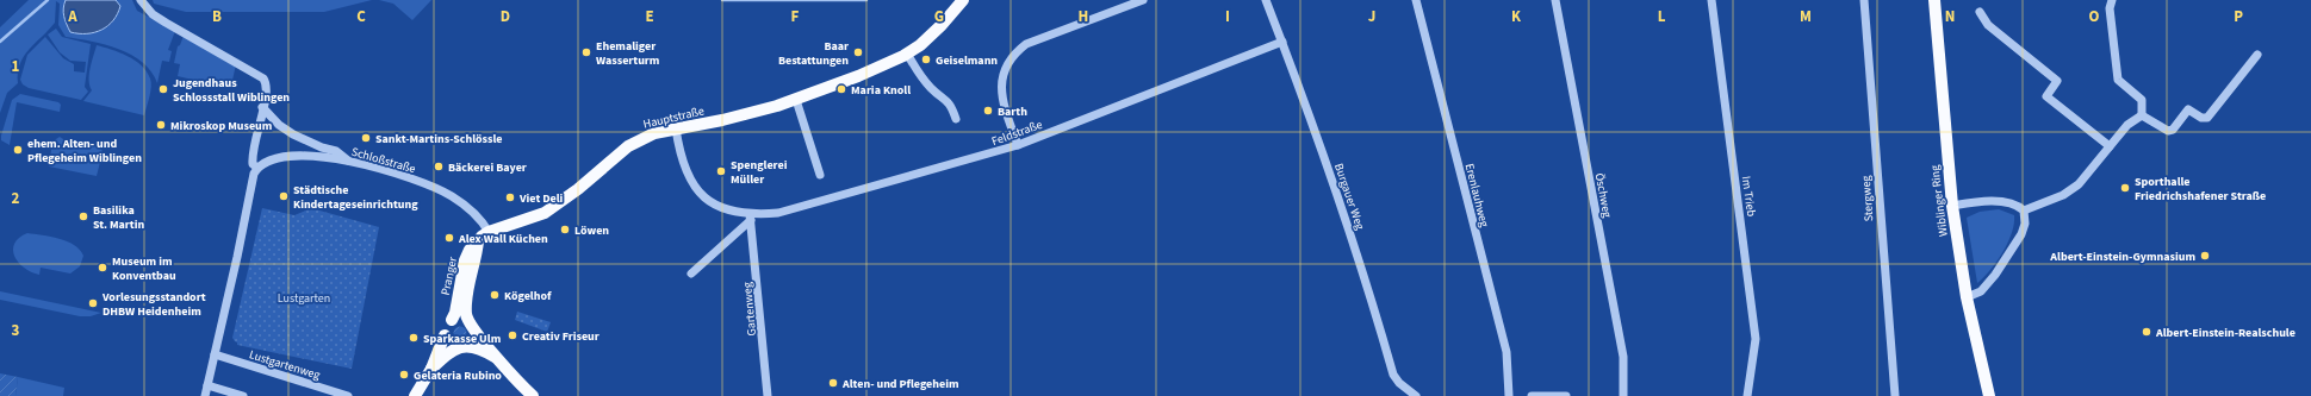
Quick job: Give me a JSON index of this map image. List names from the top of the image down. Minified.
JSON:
{"streets":{"main road":["Hauptstraße","Wiblinger Ring","Pranger"],"street":["Feldstraße","Schloßstraße","Erenlauhweg","Öschweg","Burgauer Weg","Im Trieb","Stergweg","Gartenweg","Lustgartenweg"]},"crossings":[["Hauptstraße","Feldstraße"],["Hauptstraße","Pranger"],["Feldstraße","Burgauer Weg"],["Feldstraße","Gartenweg"],["Schloßstraße","Pranger"]],"parks":["Lustgarten"],"places":["Ehemaliger Wasserturm","Baar Bestattungen","Geiselmann","Jugendhaus Schlossstall Wiblingen","Maria Knoll","Barth","Mikroskop Museum","Sankt-Martins-Schlössle","ehem. Alten- und Pflegeheim Wiblingen","Bäckerei Bayer","Spenglerei Müller","Sporthalle Friedrichshafener Straße","Städtische Kindertageseinrichtung","Viet Deli","Basilika St. Martin","Löwen","Alex Wall Küchen","Albert-Einstein-Gymnasium","Museum im Konventbau","Kögelhof","Vorlesungsstandort DHBW Heidenheim","Albert-Einstein-Realschule","Creativ Friseur","Sparkasse Ulm","Gelateria Rubino","Alten- und Pflegeheim"],"grid":{"columns":["A","B","C","D","E","F","G","H","I","J","K","L","M","N","O","P"],"rows":["1","2","3"]}}
